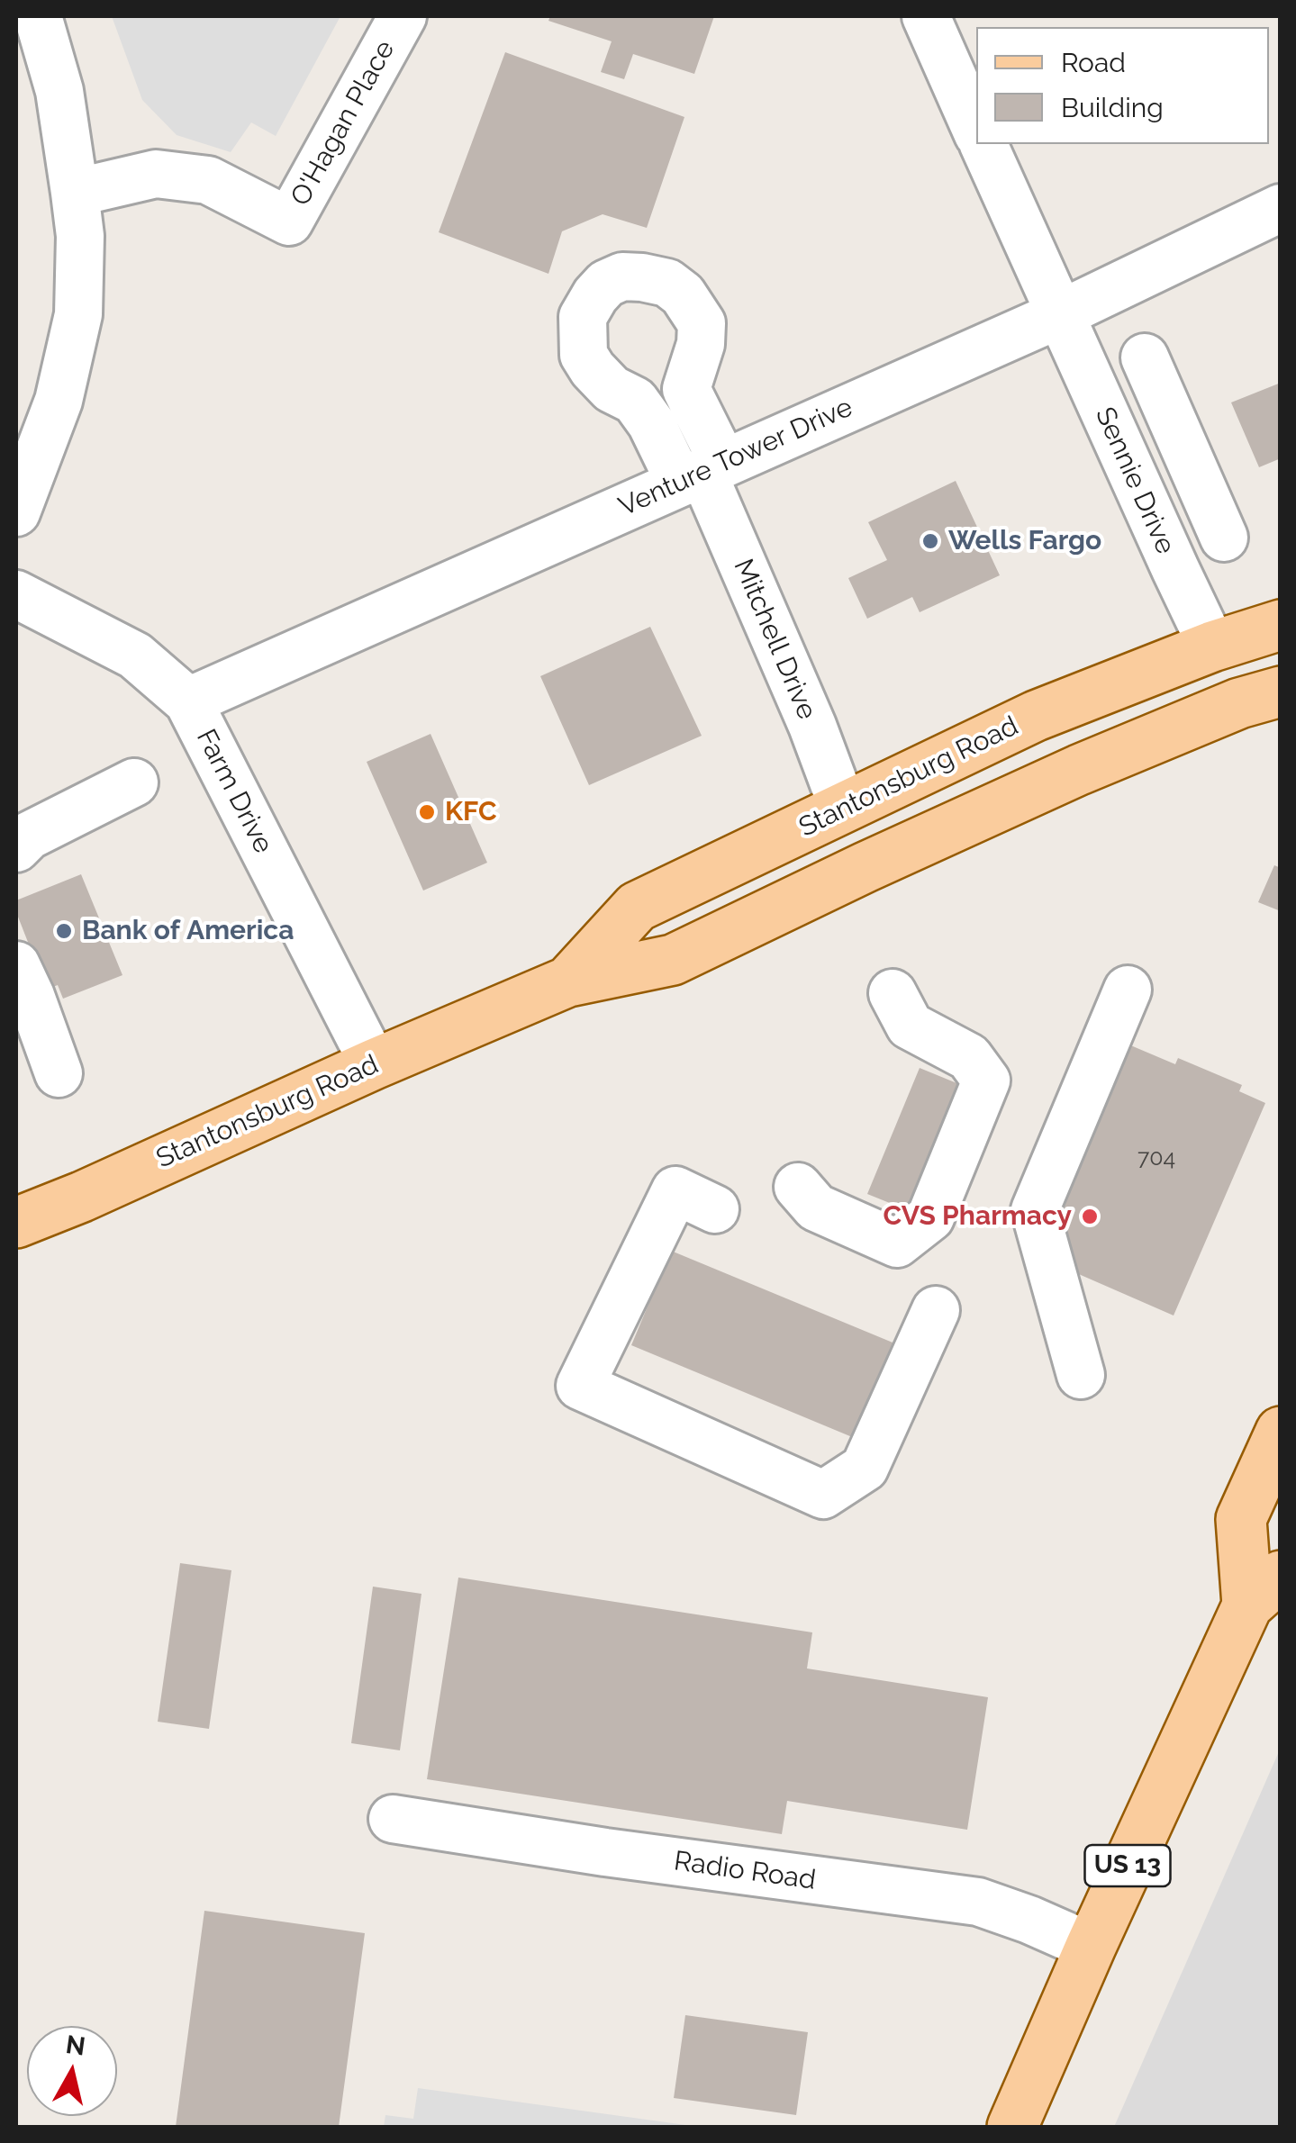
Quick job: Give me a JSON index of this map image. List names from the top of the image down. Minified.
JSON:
{"streets":{"main road":["Stantonsburg Road","US 13"],"street":["O'Hagan Place","Venture Tower Drive","Sennie Drive","Mitchell Drive","Farm Drive","Radio Road"]},"crossings":[["Venture Tower Drive","Sennie Drive"],["Venture Tower Drive","Mitchell Drive"],["Venture Tower Drive","Farm Drive"],["Sennie Drive","Stantonsburg Road"],["Mitchell Drive","Stantonsburg Road"],["Stantonsburg Road","Farm Drive"],["US 13","Radio Road"]],"places":["Wells Fargo","KFC","Bank of America","CVS Pharmacy"],"house_numbers":["704"],"legend":["Road","Building"],"north":"top"}
